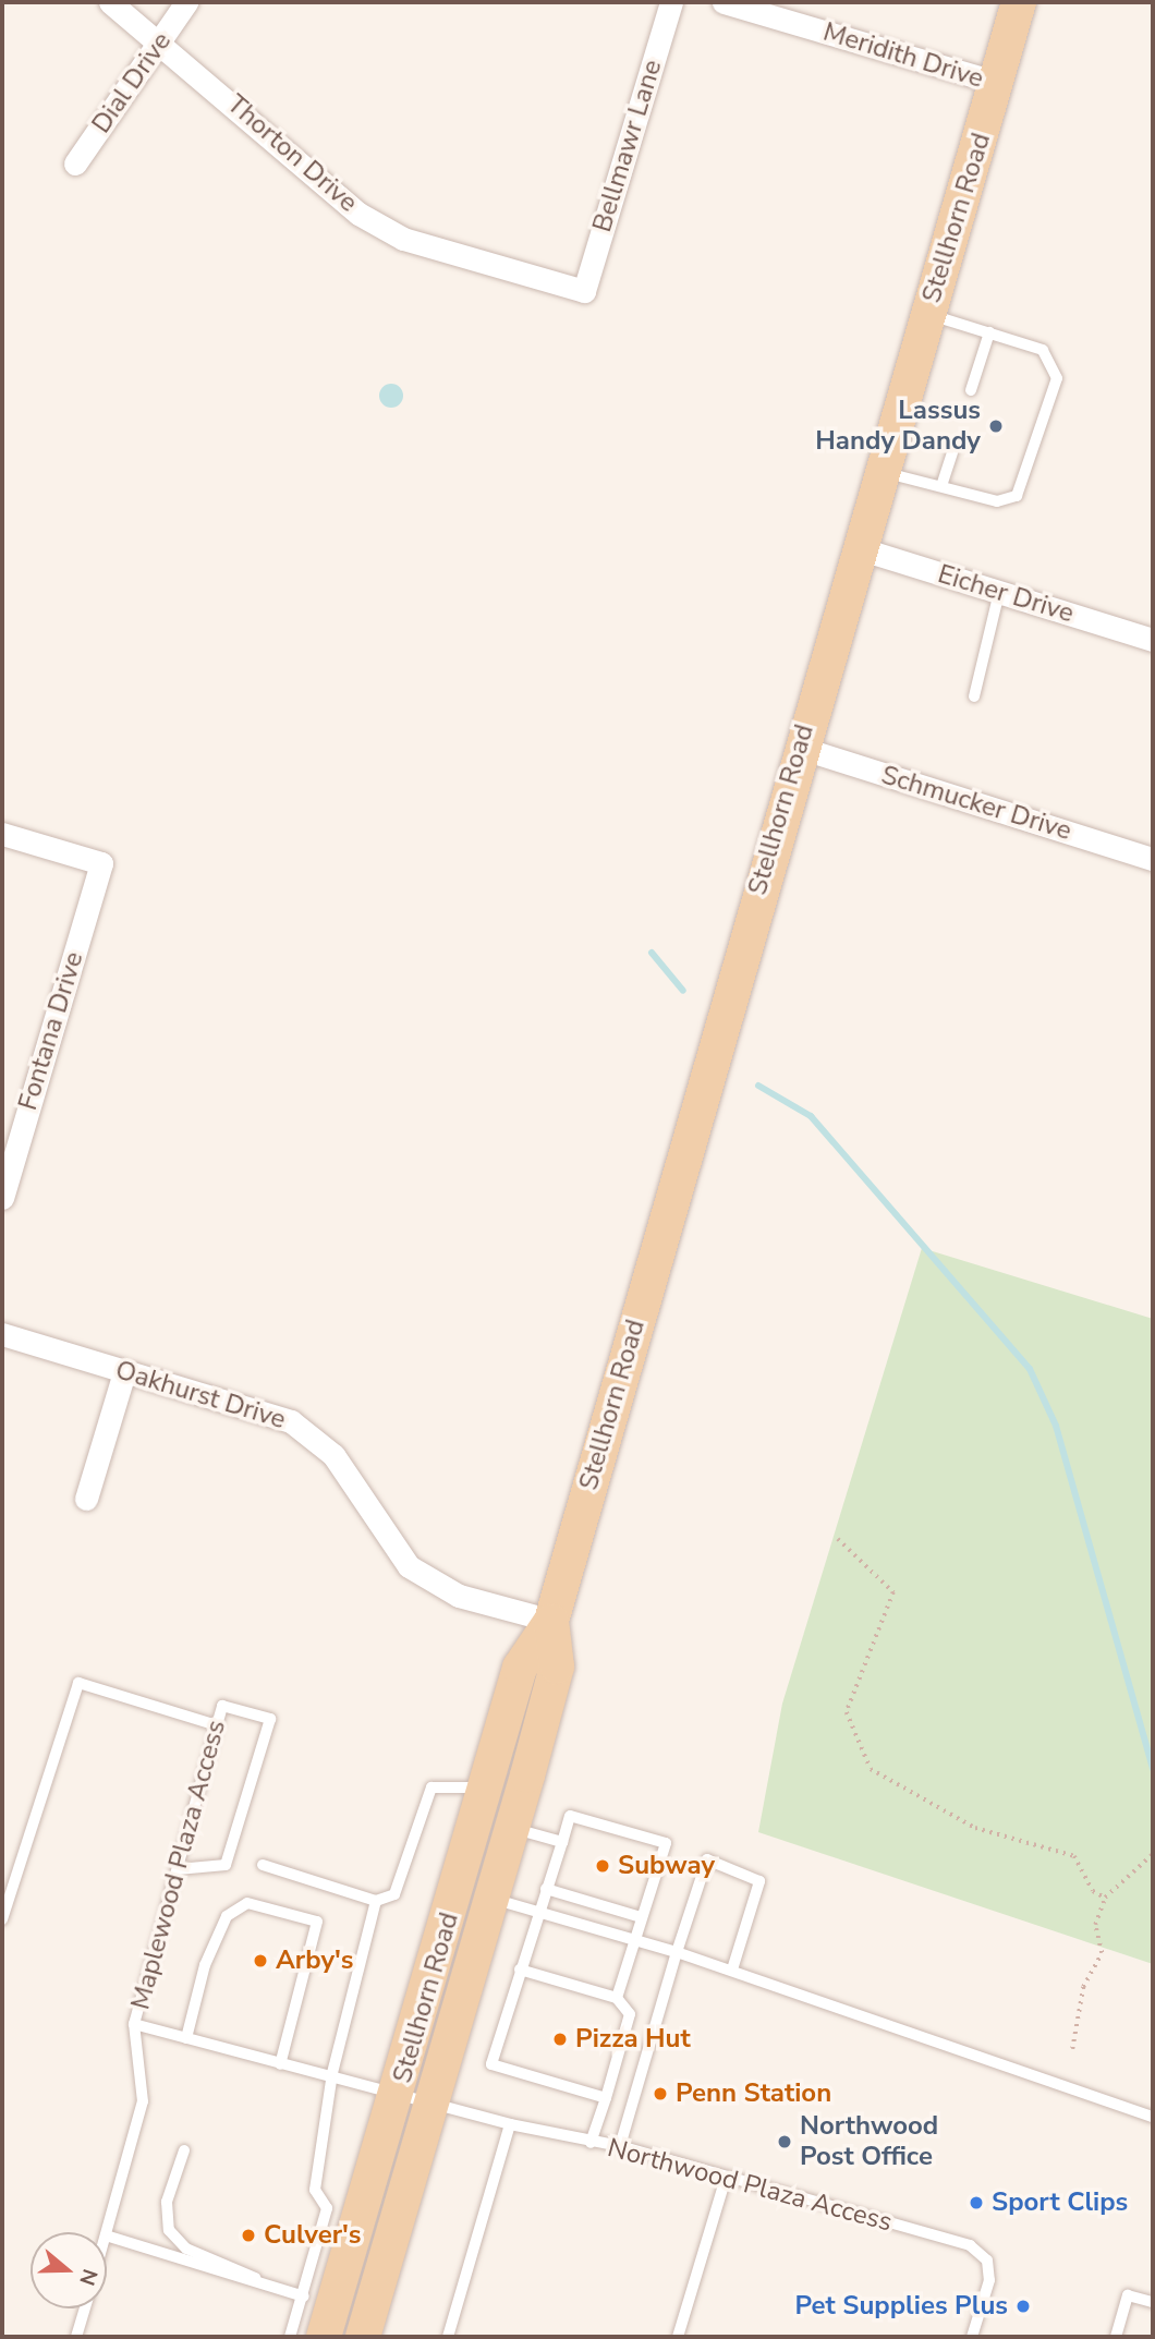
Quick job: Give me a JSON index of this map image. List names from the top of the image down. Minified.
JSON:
{"streets":{"main road":["Stellhorn Road"],"street":["Meridith Drive","Dial Drive","Bellmawr Lane","Thorton Drive","Eicher Drive","Schmucker Drive","Fontana Drive","Oakhurst Drive"],"lane":["Maplewood Plaza Access","Northwood Plaza Access"]},"crossings":[["Meridith Drive","Stellhorn Road"],["Dial Drive","Thorton Drive"],["Bellmawr Lane","Thorton Drive"],["Stellhorn Road","Eicher Drive"],["Stellhorn Road","Schmucker Drive"],["Stellhorn Road","Oakhurst Drive"],["Stellhorn Road","Maplewood Plaza Access"],["Stellhorn Road","Northwood Plaza Access"],["Maplewood Plaza Access","Northwood Plaza Access"]],"places":["Lassus Handy Dandy","Subway","Arby's","Pizza Hut","Penn Station","Northwood Post Office","Sport Clips","Culver's","Pet Supplies Plus"],"north":"right"}
